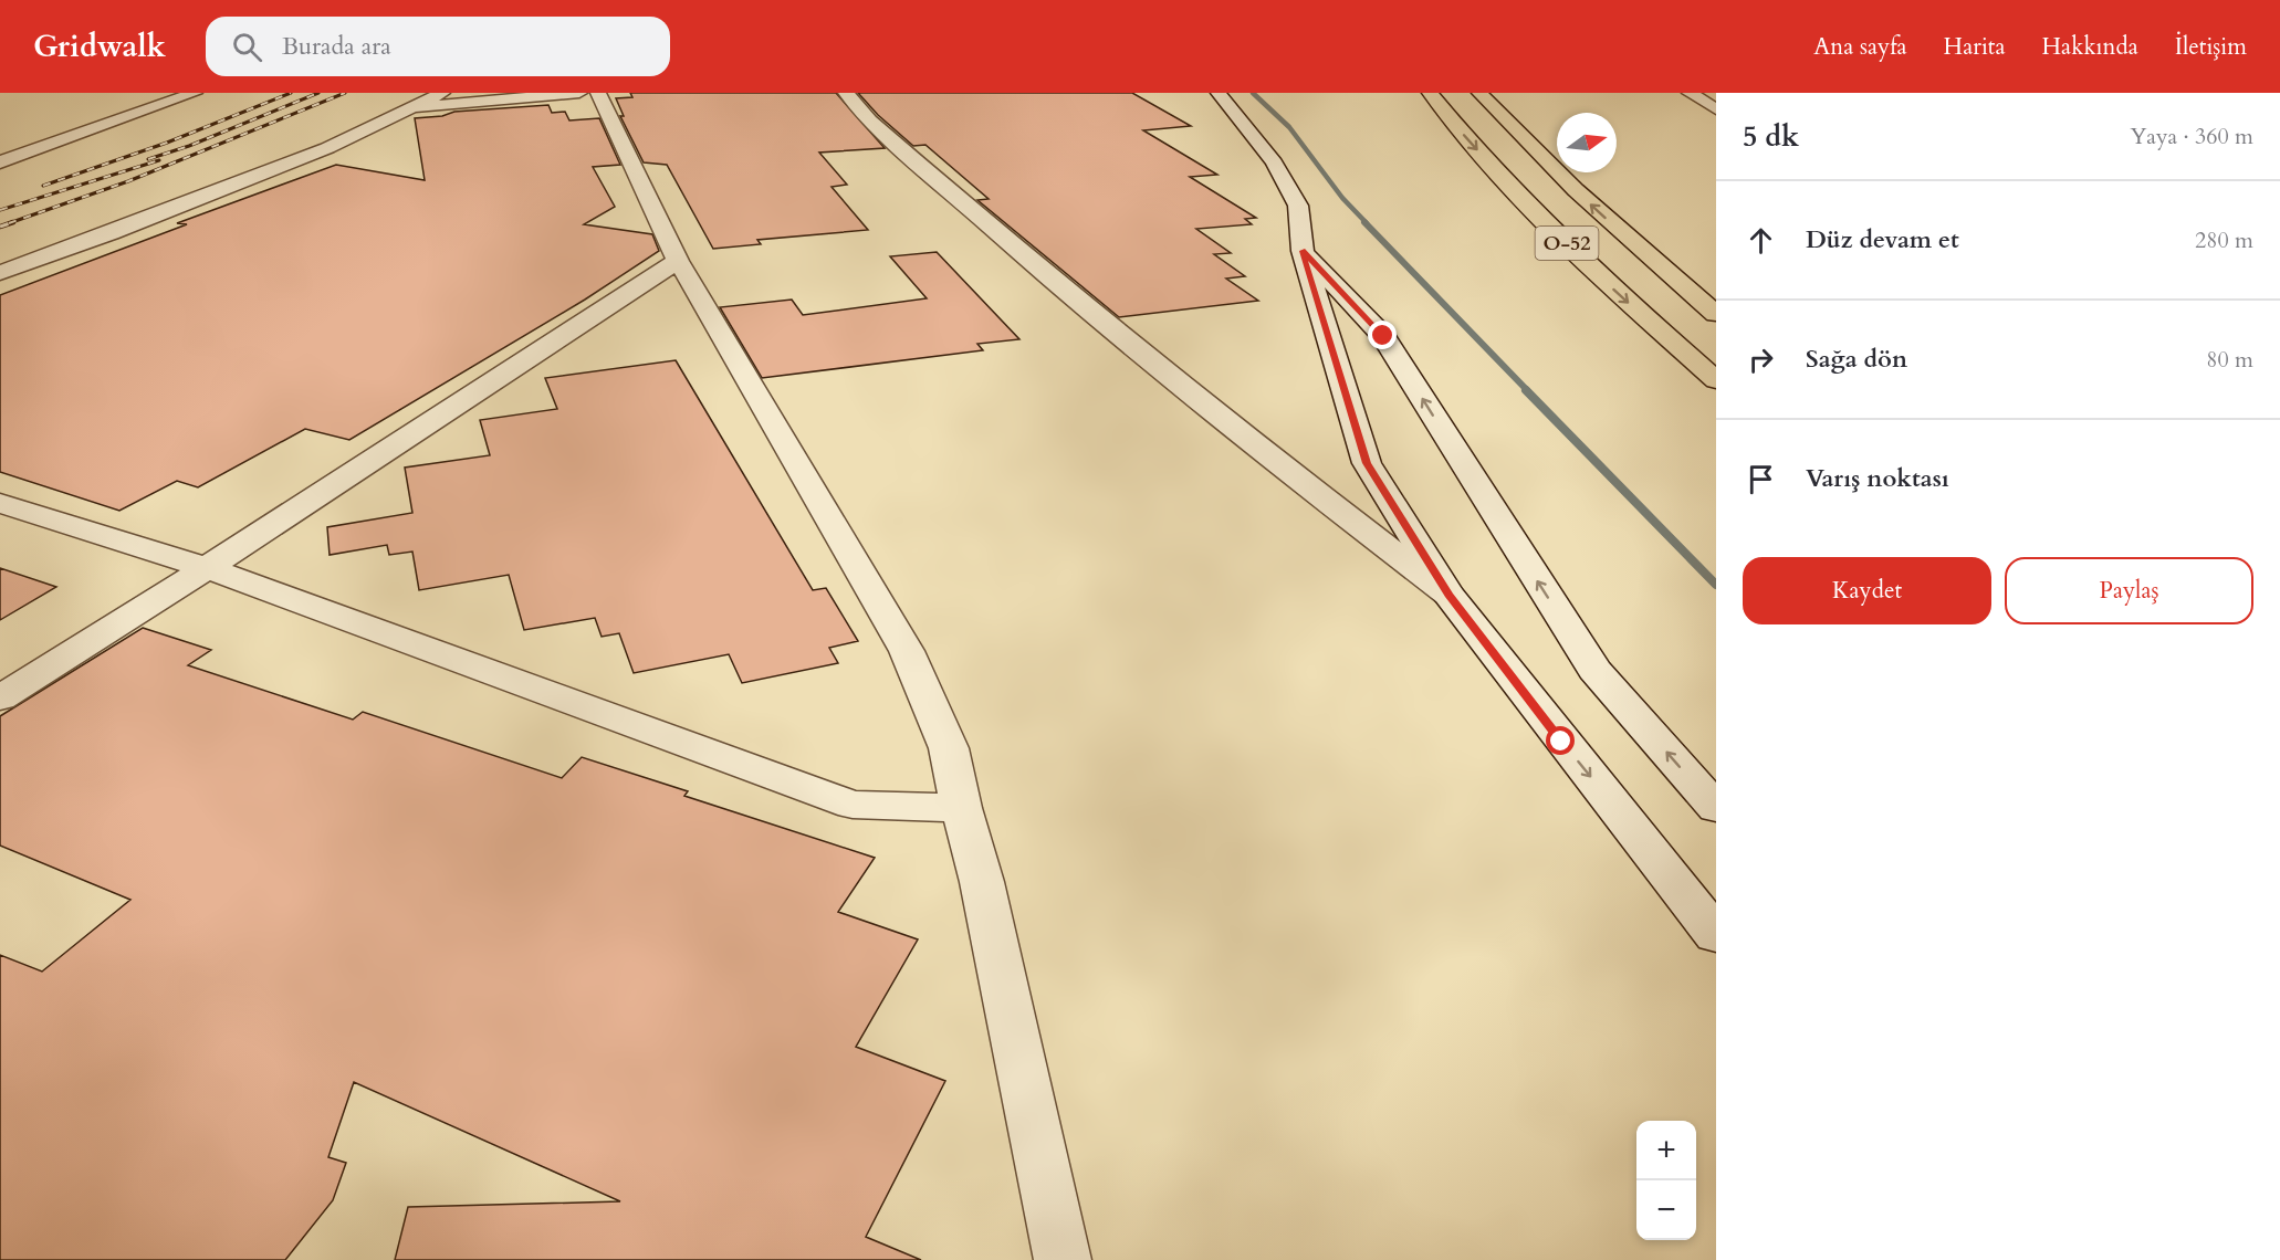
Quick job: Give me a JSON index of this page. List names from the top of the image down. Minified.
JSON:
{"streets":{"highway":["O-52"]},"north":"right","page":{"header":"Gridwalk","search":"Burada ara","nav":["Ana sayfa","Harita","Hakkında","İletişim"],"heading":["5 dk","Yaya · 360 m"],"list":[["Düz devam et","280 m"],["Sağa dön","80 m"],"Varış noktası"],"buttons":["Kaydet","Paylaş"],"map_buttons":["+","−"]}}
